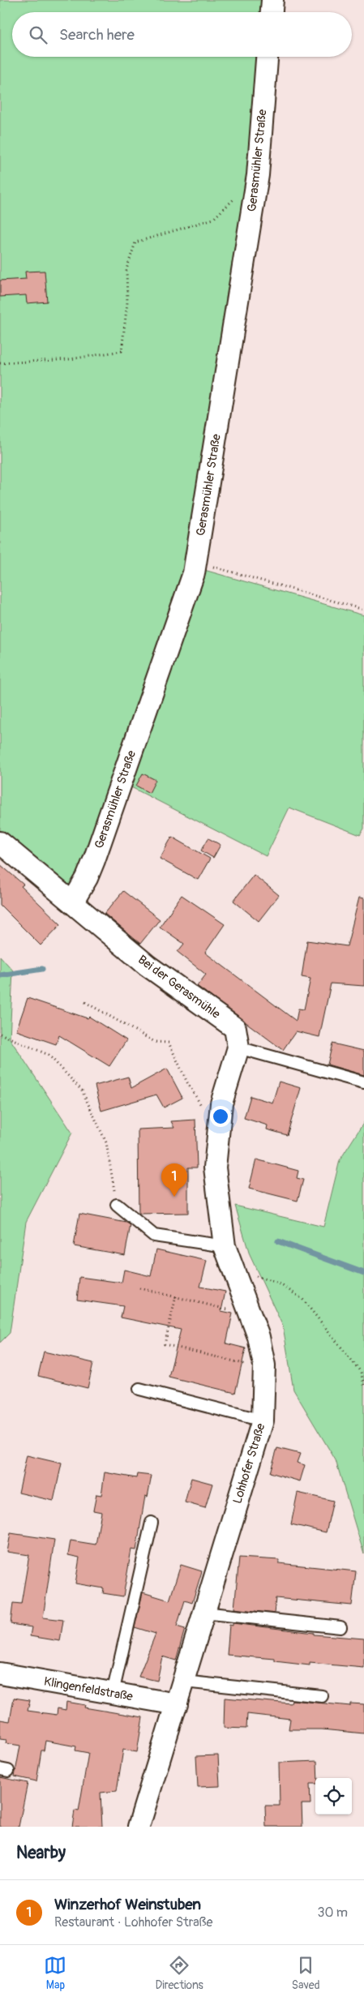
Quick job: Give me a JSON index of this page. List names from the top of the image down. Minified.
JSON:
{"streets":{"street":["Gerasmühler Straße","Bei der Gerasmühle","Lohhofer Straße","Klingenfeldstraße"]},"crossings":[["Gerasmühler Straße","Bei der Gerasmühle"],["Bei der Gerasmühle","Lohhofer Straße"],["Lohhofer Straße","Klingenfeldstraße"]],"page":{"search":"Search here","pins":"1","heading":"Nearby","list":[{"mark":"1","name":"Winzerhof Weinstuben","note":"Restaurant · Lohhofer Straße","value":"30 m"}],"nav":["Map","Directions","Saved"]}}
